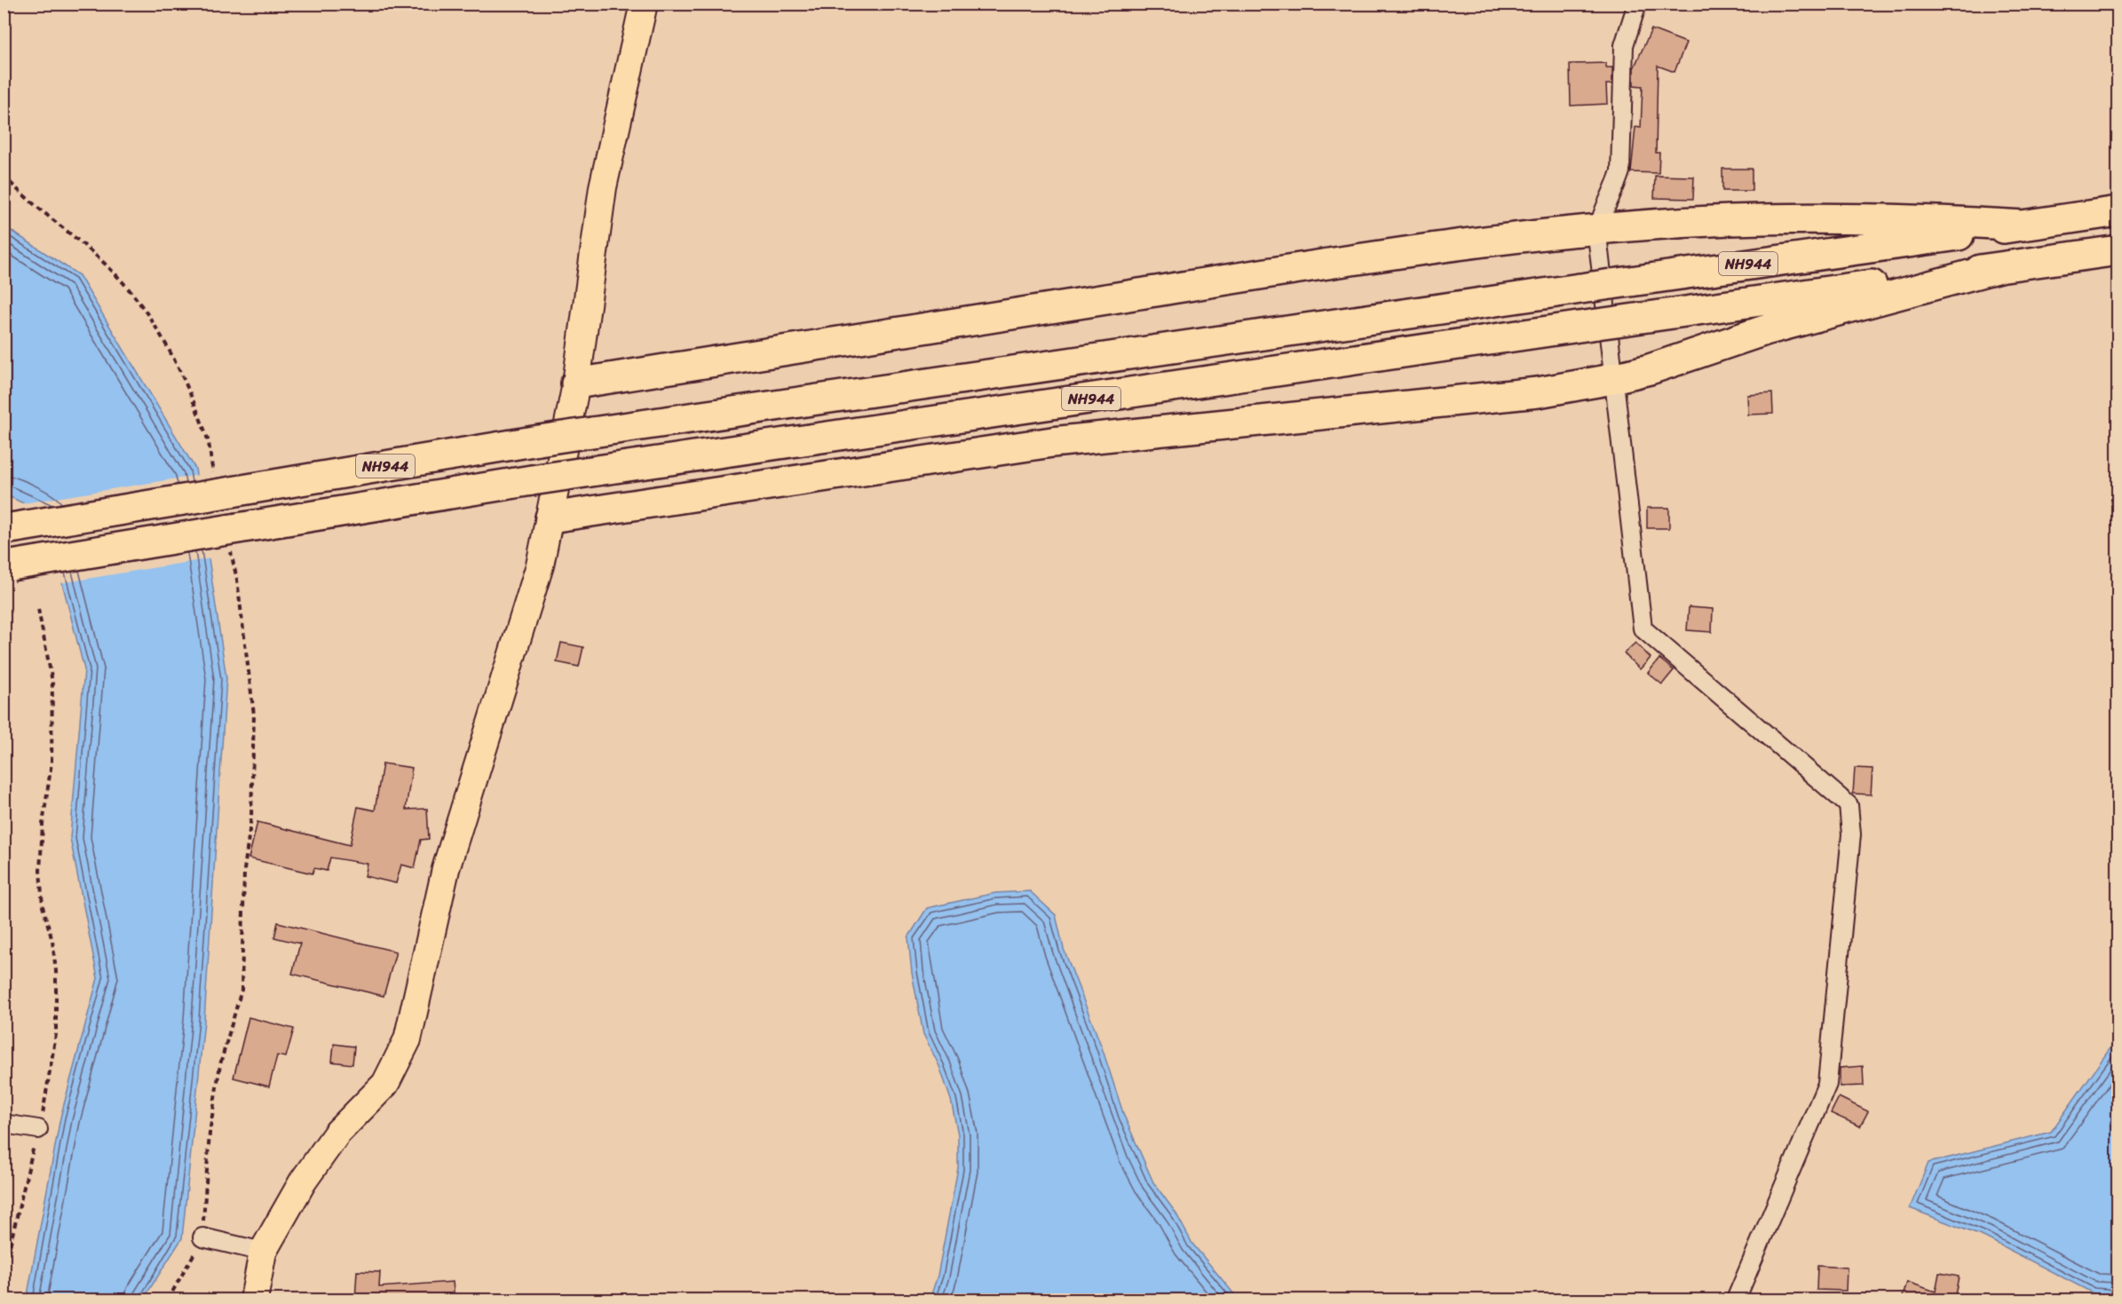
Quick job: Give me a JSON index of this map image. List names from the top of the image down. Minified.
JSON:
{"streets":{"highway":["NH944"]}}
